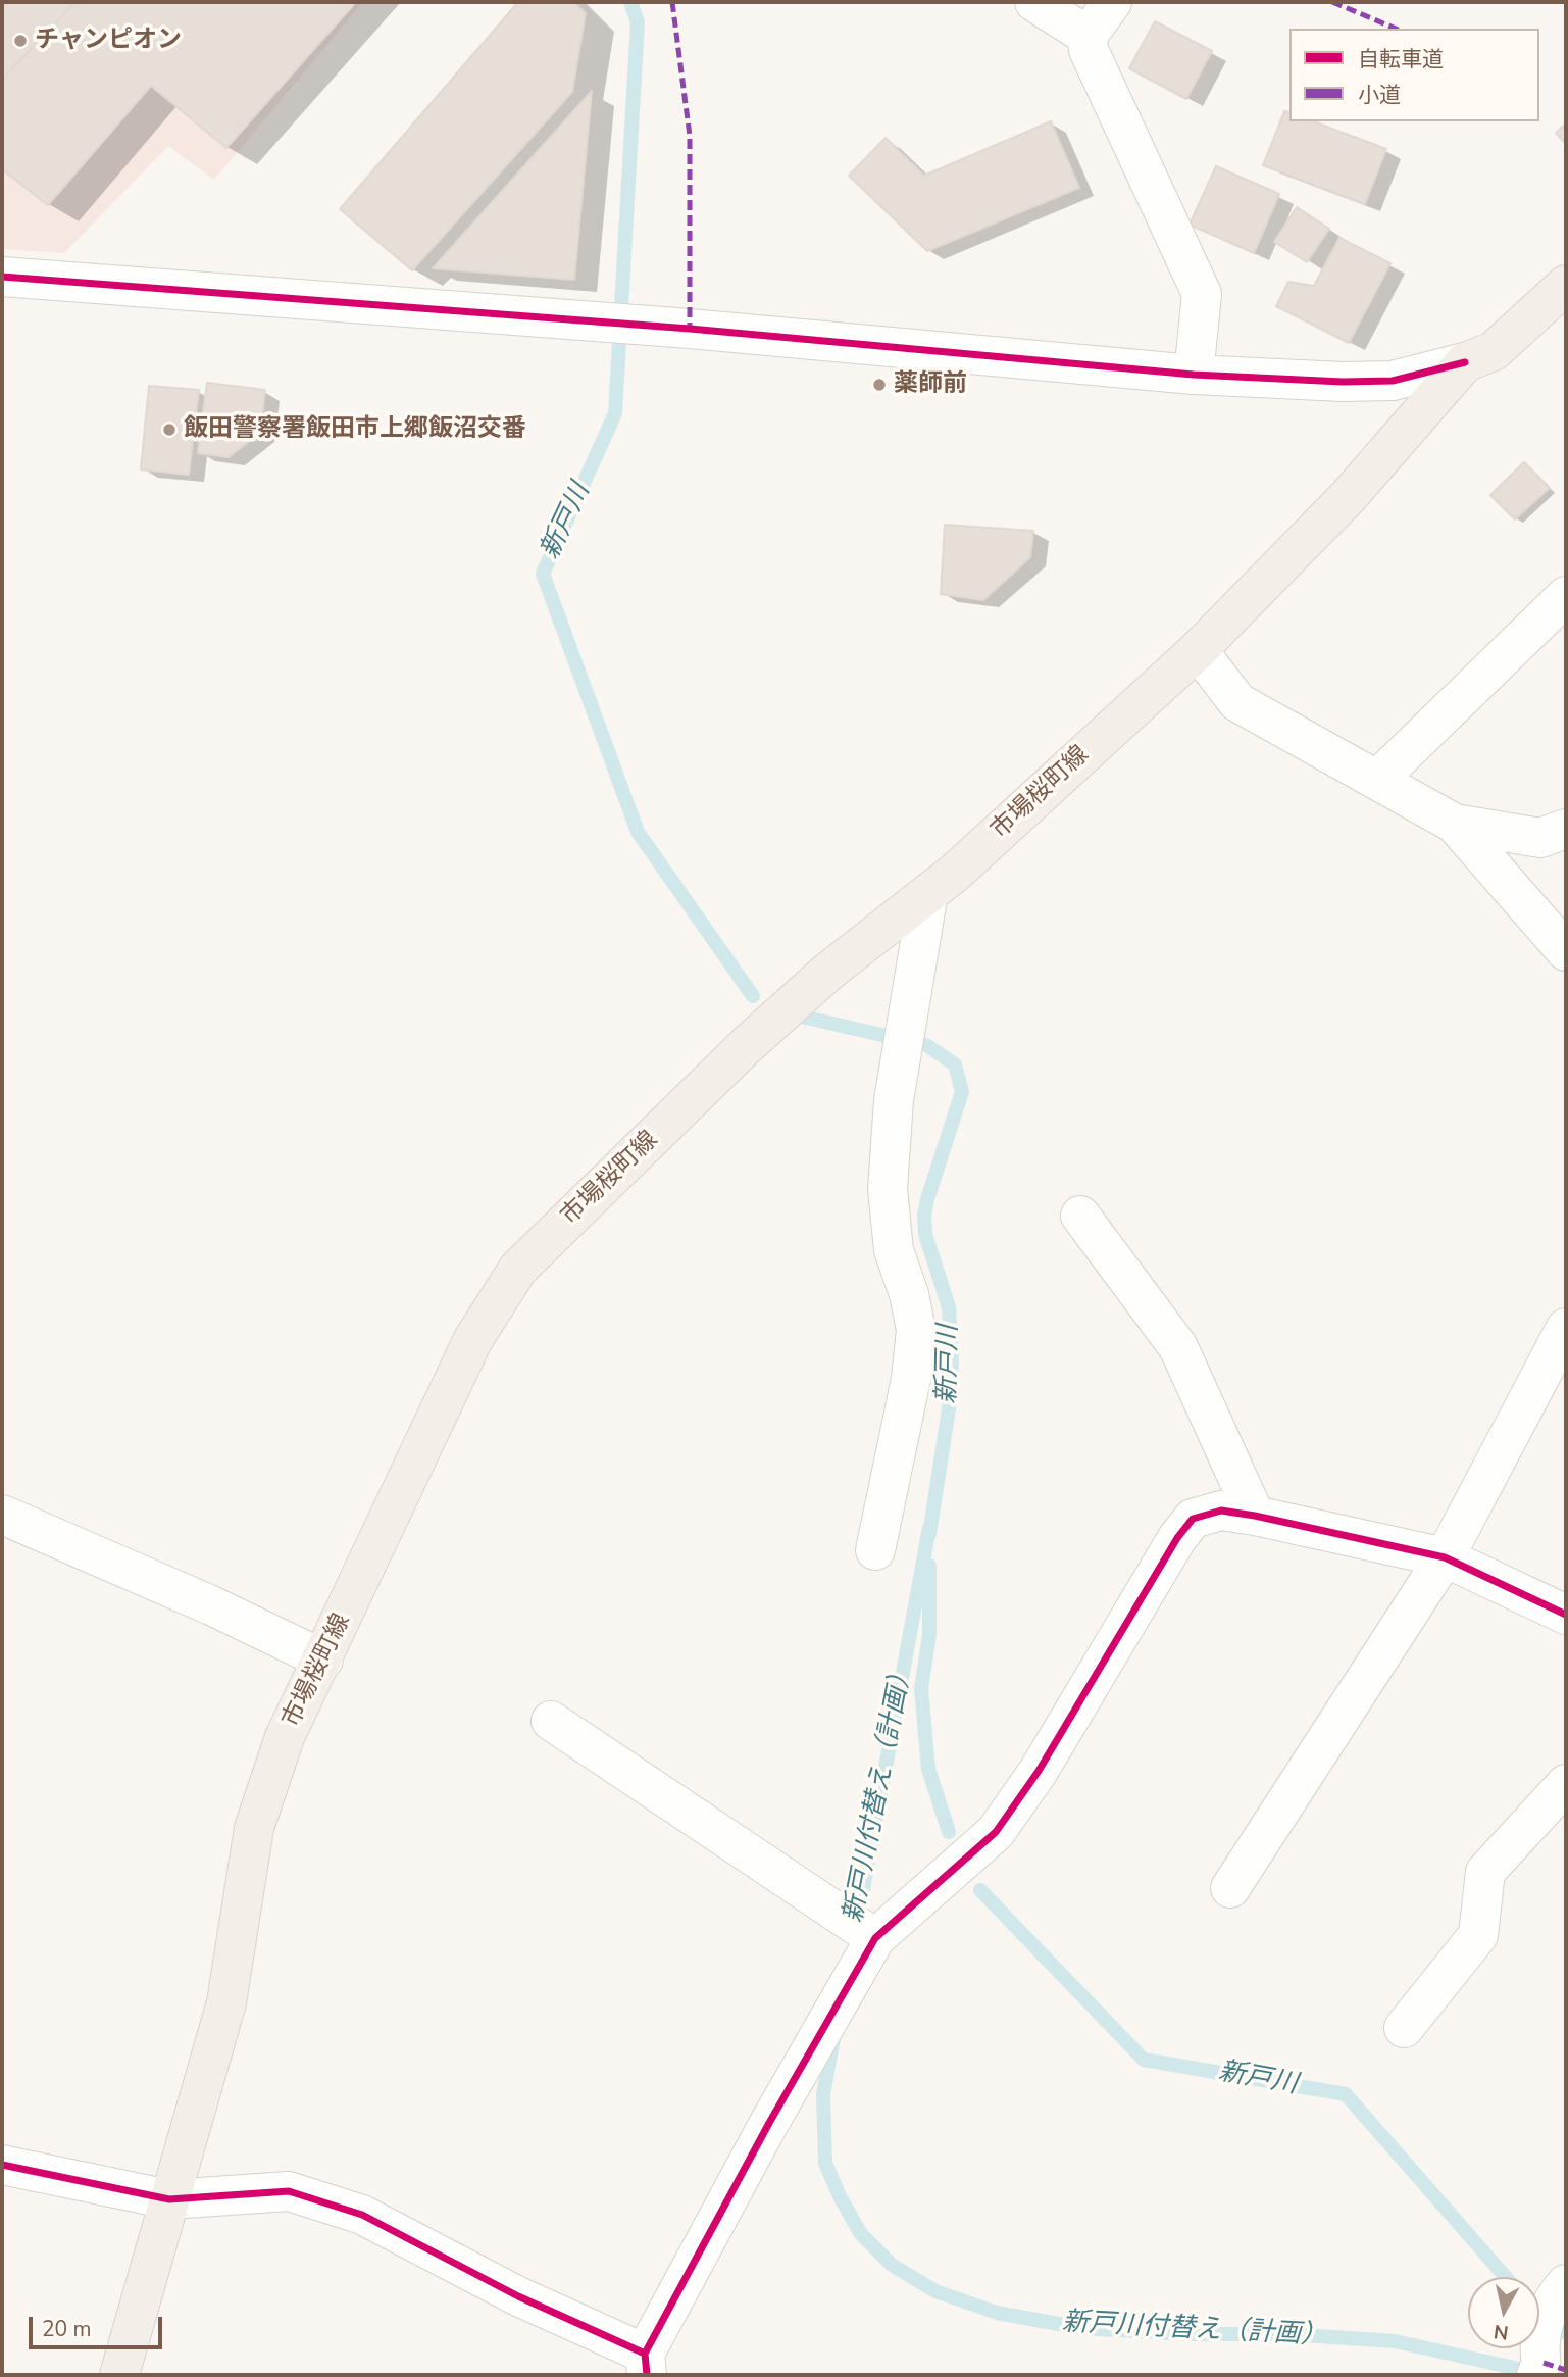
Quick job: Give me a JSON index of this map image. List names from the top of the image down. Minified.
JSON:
{"streets":{"main road":["市場桜町線"]},"water":["新戸川","新戸川付替え（計画）"],"places":["チャンピオン","薬師前","飯田警察署飯田市上郷飯沼交番"],"legend":["自転車道","小道"],"scale_bar":"20 m","north":"bottom"}
